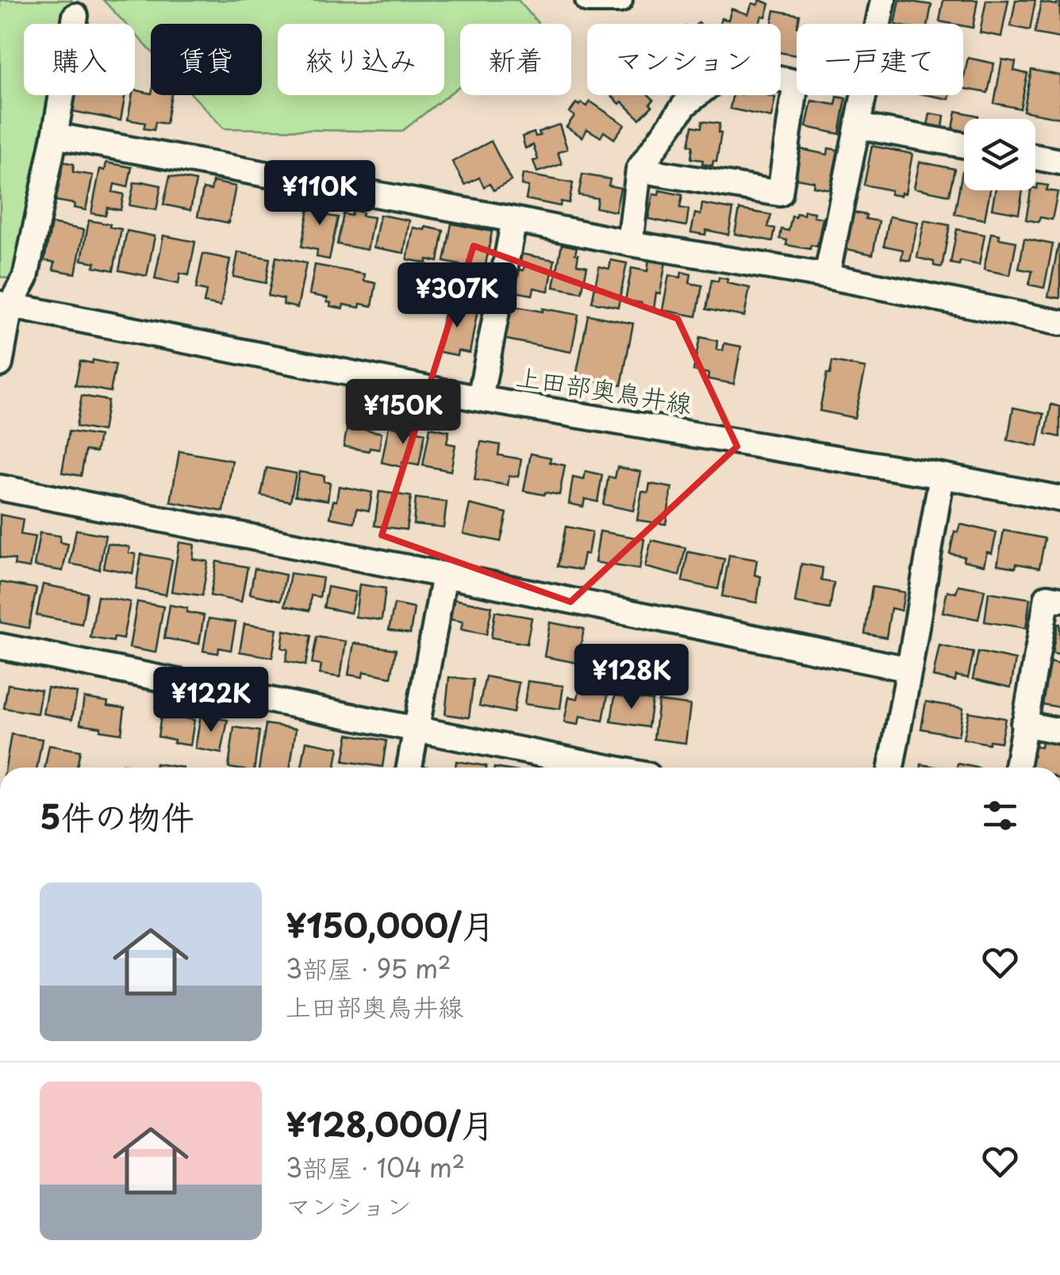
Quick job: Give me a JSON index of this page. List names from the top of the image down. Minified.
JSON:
{"streets":{"street":["上田部奥鳥井線"]},"page":{"chip":["購入","賃貸","絞り込み","新着","マンション","一戸建て"],"price":["¥110K","¥307K","¥150K","¥128K","¥122K"],"heading":"5件の物件","list":[{"name":"¥150,000/月","note":"3部屋 · 95 m² · 上田部奥鳥井線"},{"name":"¥128,000/月","note":"3部屋 · 104 m² · マンション"}]}}
